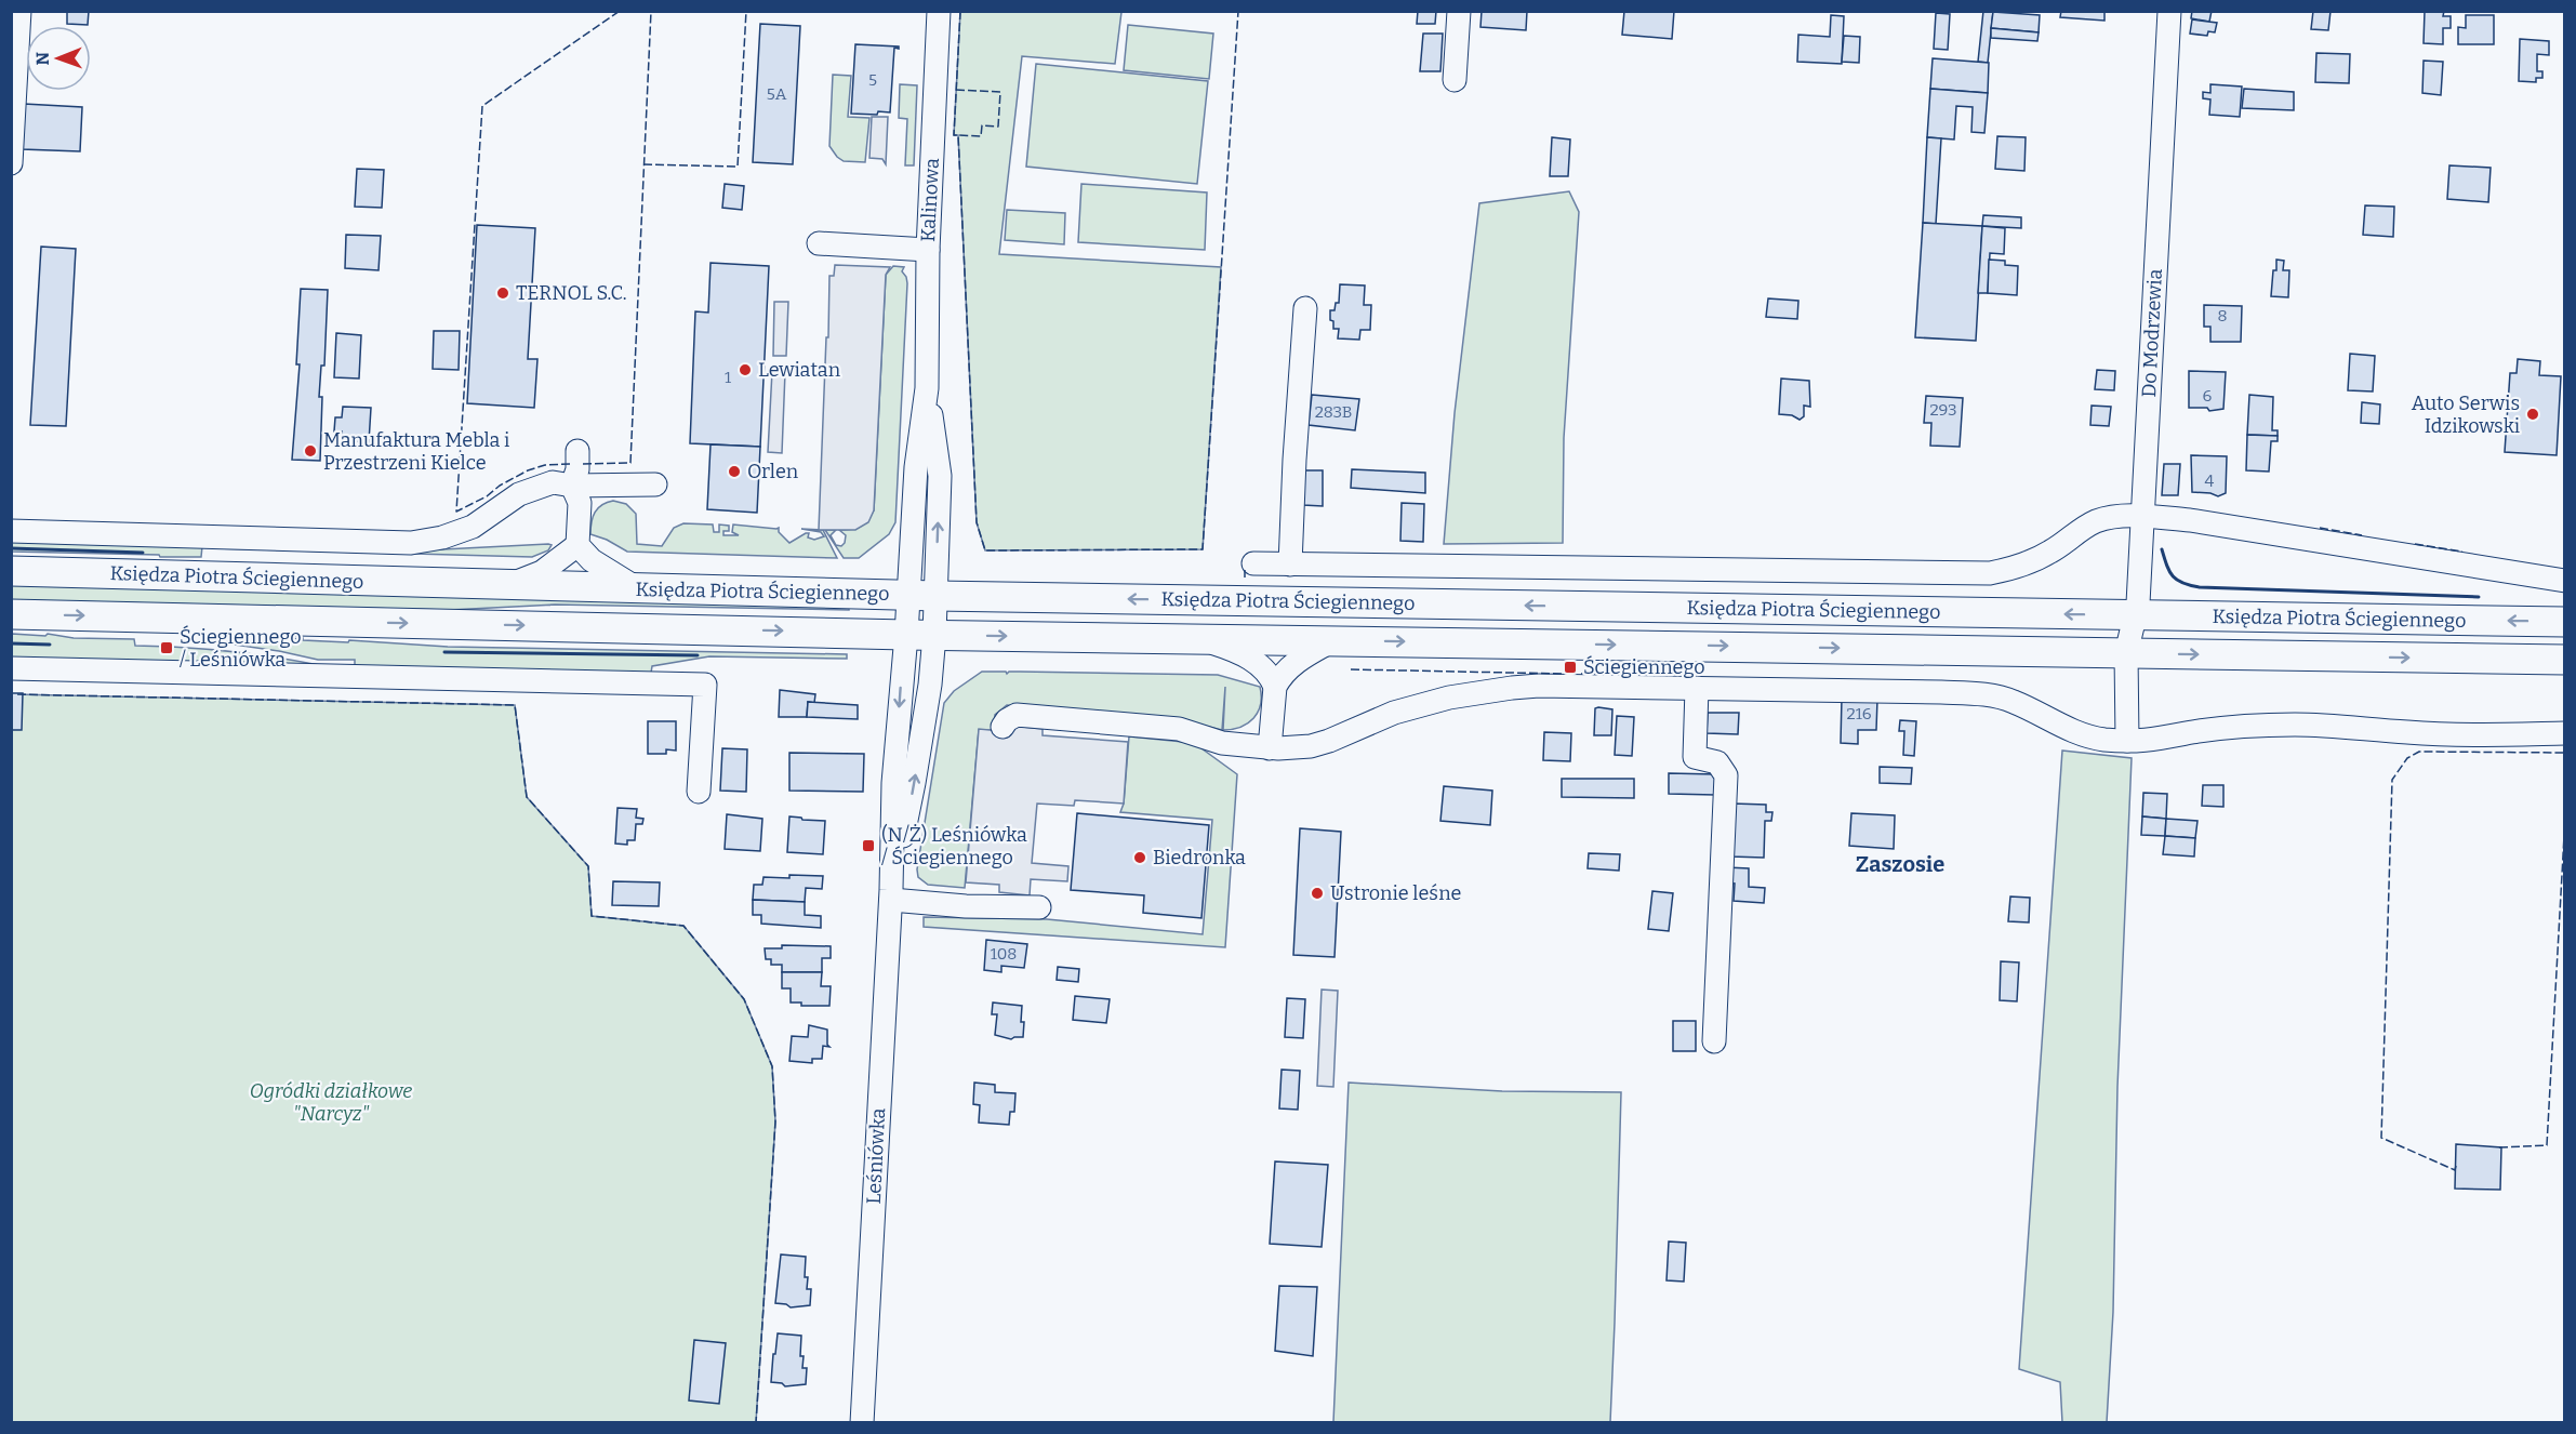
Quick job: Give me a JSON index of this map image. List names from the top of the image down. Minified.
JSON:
{"streets":{"main road":["Księdza Piotra Ściegiennego"],"street":["Kalinowa","Do Modrzewia","Leśniówka"]},"crossings":[["Kalinowa","Księdza Piotra Ściegiennego"],["Kalinowa","Leśniówka"],["Do Modrzewia","Księdza Piotra Ściegiennego"],["Księdza Piotra Ściegiennego","Leśniówka"]],"districts":["Zaszosie"],"parks":["Ogródki działkowe \"Narcyz\""],"places":{"other":["TERNOL S.C.","Lewiatan","Auto Serwis Idzikowski","Manufaktura Mebla i Przestrzeni Kielce","Orlen","Biedronka","Ustronie leśne"],"transit":["Ściegiennego / Leśniówka","Ściegiennego","(N/Ż) Leśniówka / Ściegiennego"]},"house_numbers":["5","5A","8","1","6","293","283B","4","216","108"],"north":"left"}
